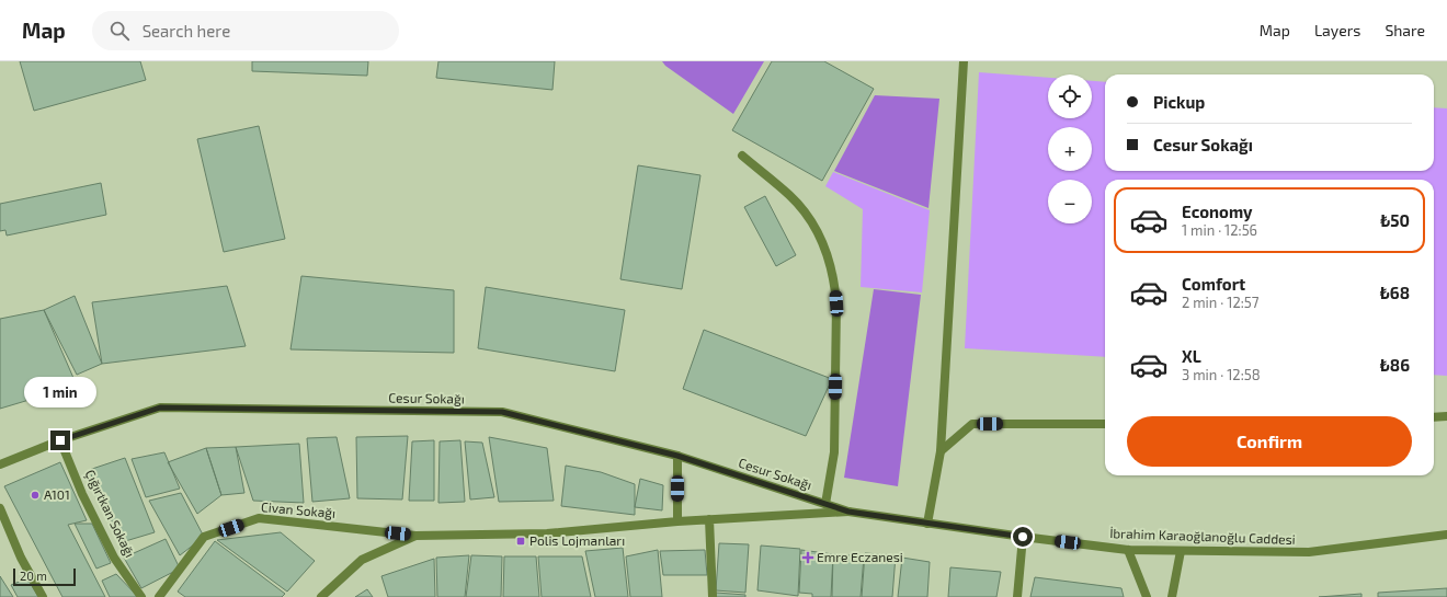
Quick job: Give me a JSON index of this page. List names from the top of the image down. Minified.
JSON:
{"streets":{"street":["Cesur Sokağı","Civan Sokağı","Çığırtkan Sokağı","İbrahim Karaoğlanoğlu Caddesi"]},"crossings":[["Cesur Sokağı","Çığırtkan Sokağı"],["Cesur Sokağı","İbrahim Karaoğlanoğlu Caddesi"],["Civan Sokağı","İbrahim Karaoğlanoğlu Caddesi"]],"places":{"other":["A101"],"transit":["Polis Lojmanları"],"health":["Emre Eczanesi"]},"scale_bar":"20 m","page":{"header":"Map","search":"Search here","nav":["Map","Layers","Share"],"map_buttons":["+","−"],"banner":["Pickup","Cesur Sokağı"],"list":[{"name":"Economy","note":"1 min · 12:56","value":"₺50"},{"name":"Comfort","note":"2 min · 12:57","value":"₺68"},{"name":"XL","note":"3 min · 12:58","value":"₺86"}],"bubble":"1 min","buttons":"Confirm","scale":"20 m"}}
